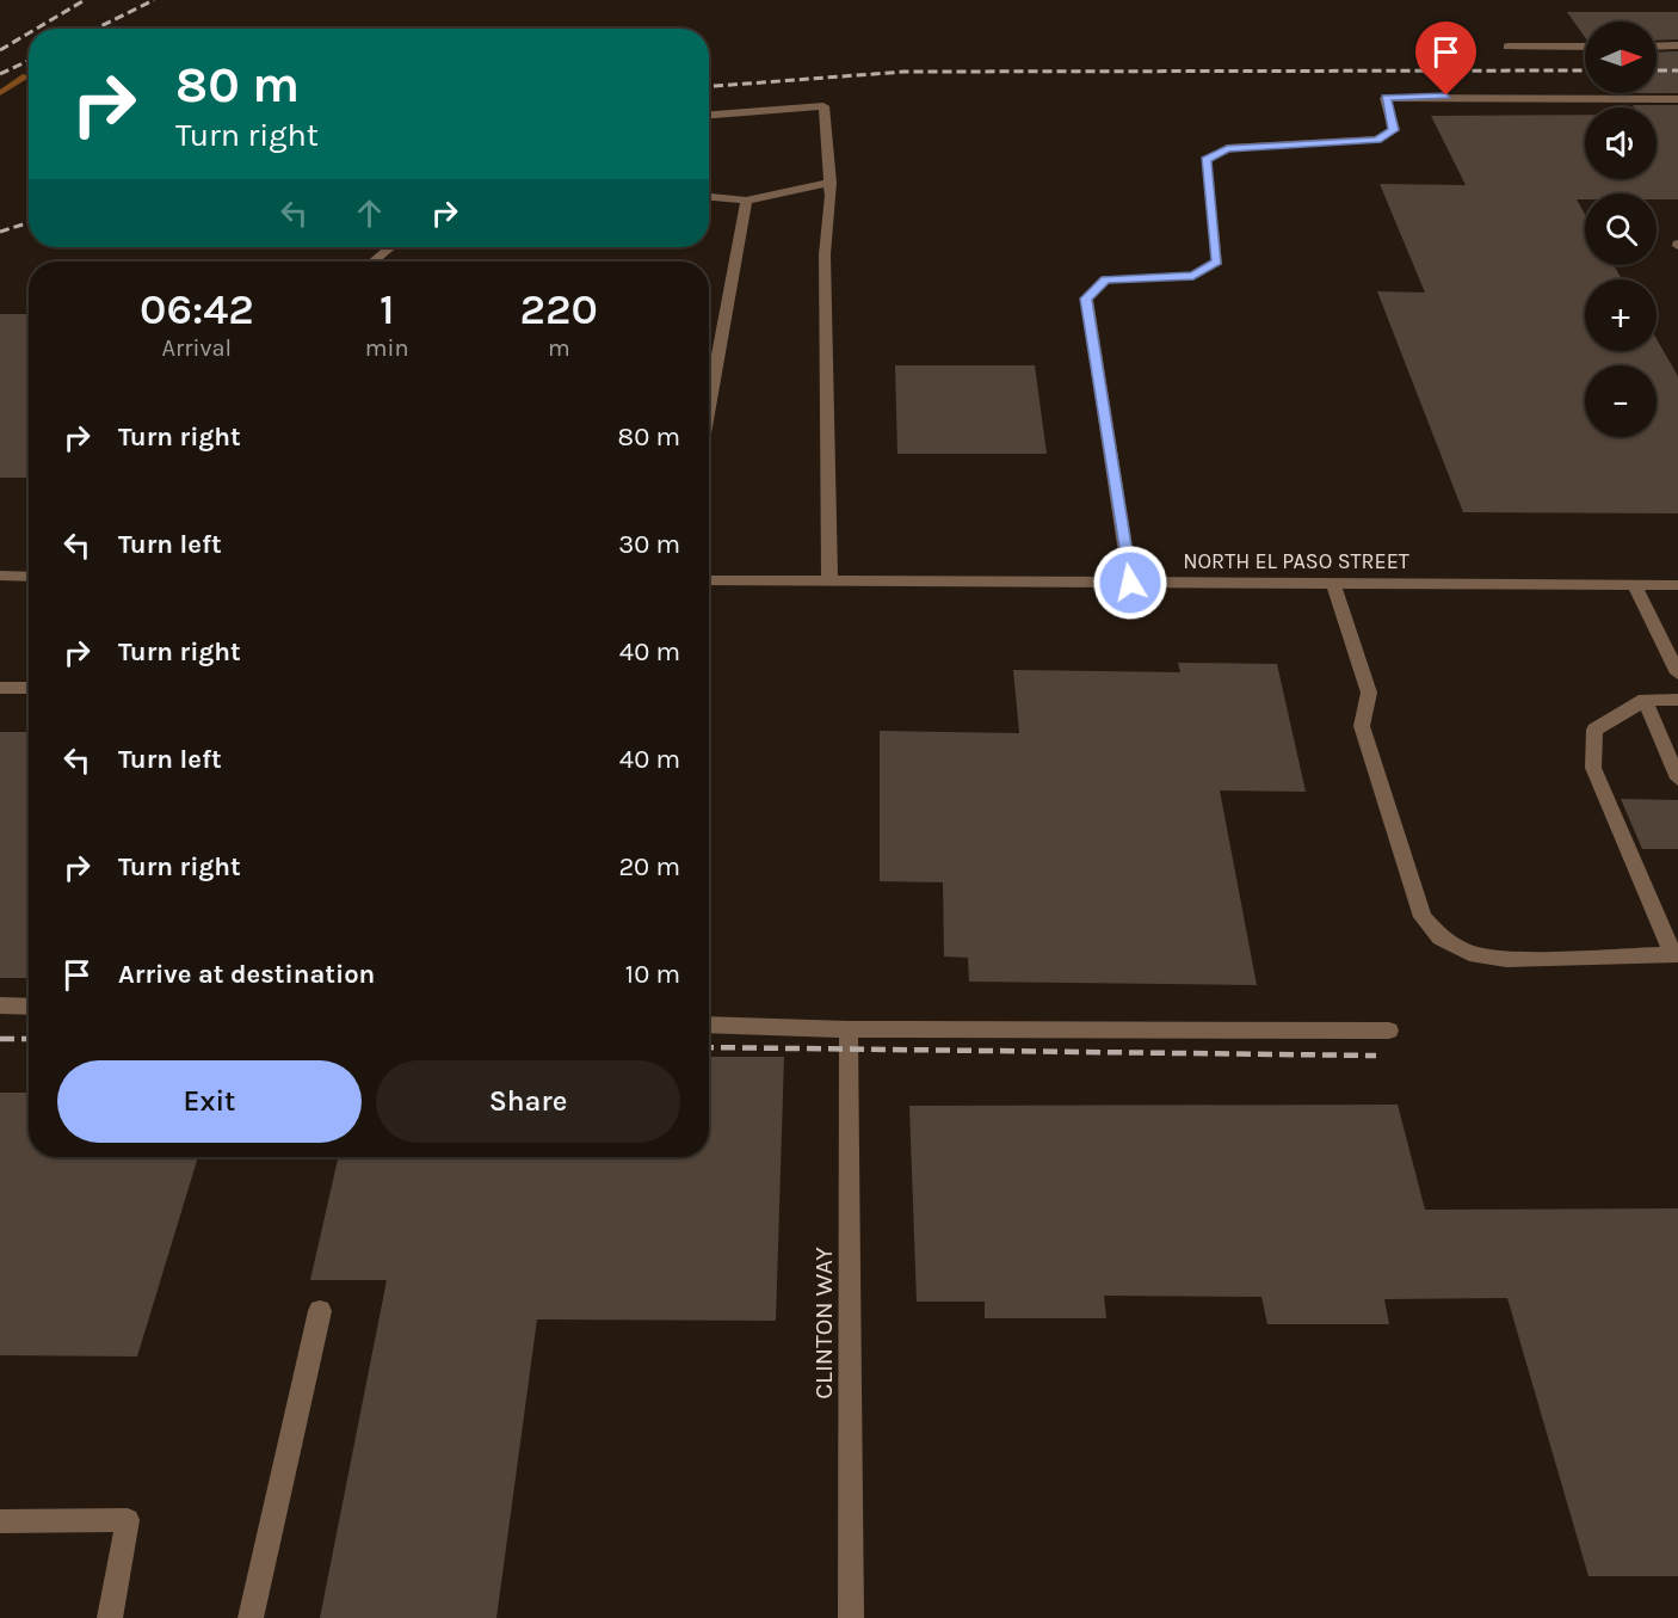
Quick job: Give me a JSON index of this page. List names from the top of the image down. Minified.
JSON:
{"streets":{"street":["NORTH EL PASO STREET","CLINTON WAY"]},"north":"right","page":{"map_buttons":["+","−"],"turn":["80 m","Turn right"],"eta":["06:42","Arrival","1","min","220","m"],"list":[{"name":"Turn right","value":"80 m"},{"name":"Turn left","value":"30 m"},{"name":"Turn right","value":"40 m"},{"name":"Turn left","value":"40 m"},{"name":"Turn right","value":"20 m"},{"name":"Arrive at destination","value":"10 m"}],"buttons":["Exit","Share"]}}
